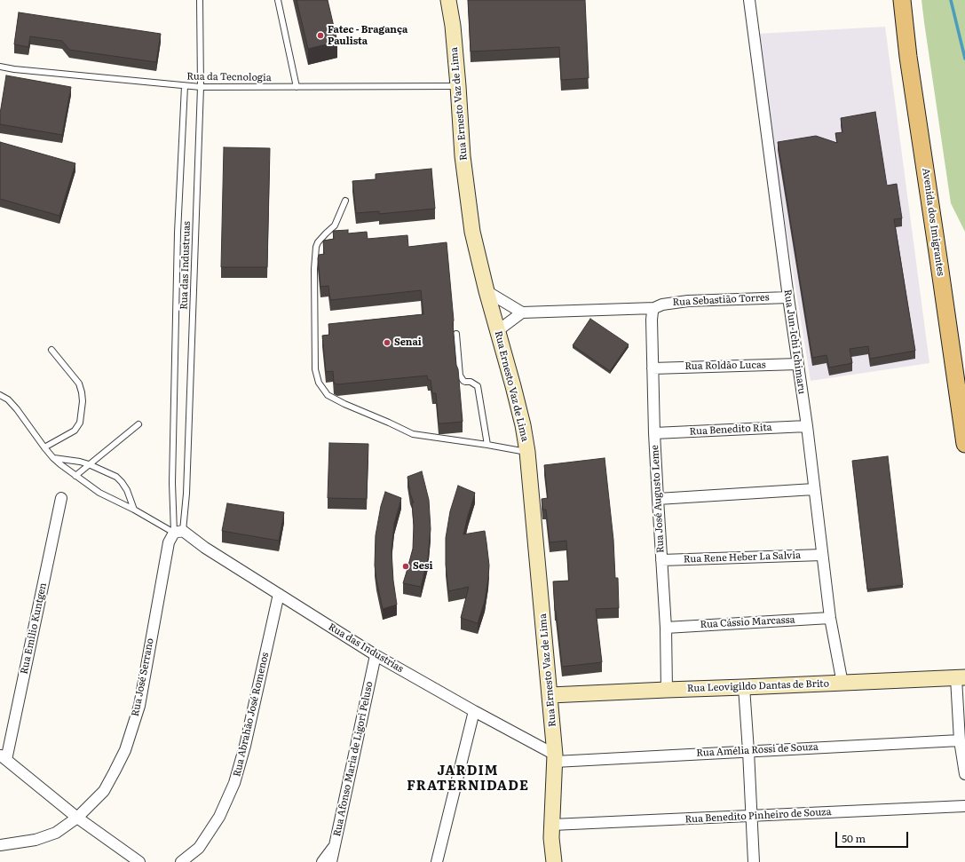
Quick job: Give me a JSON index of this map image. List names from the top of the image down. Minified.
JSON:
{"streets":{"main road":["Avenida dos Imigrantes"],"street":["Rua Ernesto Vaz de Lima","Rua Sebastião Torres","Rua Jun-Ichi Ichimaru","Rua Roldão Lucas","Rua Benedito Rita","Rua José Augusto Leme","Rua Rene Heber La Salvia","Rua Cássio Marcassa","Rua Emílio Kuntgen","Rua das Industrias","Rua José Serrano","Rua Leovigildo Dantas de Brito","Rua Abrahão José Romenos","Rua Amélia Rossi de Souza","Rua Afonso Maria de Ligori Peluso","Rua Benedito Pinheiro de Souza"],"lane":["Rua da Tecnologia","Rua das Industruas"]},"crossings":[["Rua da Tecnologia","Rua Ernesto Vaz de Lima"],["Rua da Tecnologia","Rua das Industruas"],["Rua Ernesto Vaz de Lima","Rua das Industrias"],["Rua Ernesto Vaz de Lima","Rua Leovigildo Dantas de Brito"],["Rua Ernesto Vaz de Lima","Rua Amélia Rossi de Souza"],["Rua Ernesto Vaz de Lima","Rua Benedito Pinheiro de Souza"],["Rua das Industruas","Rua das Industrias"],["Rua das Industruas","Rua José Serrano"],["Rua Sebastião Torres","Rua Jun-Ichi Ichimaru"],["Rua Sebastião Torres","Rua José Augusto Leme"],["Rua Jun-Ichi Ichimaru","Rua Roldão Lucas"],["Rua Jun-Ichi Ichimaru","Rua Benedito Rita"],["Rua Jun-Ichi Ichimaru","Rua Rene Heber La Salvia"],["Rua Jun-Ichi Ichimaru","Rua Cássio Marcassa"],["Rua Jun-Ichi Ichimaru","Rua Leovigildo Dantas de Brito"],["Rua Roldão Lucas","Rua José Augusto Leme"],["Rua Benedito Rita","Rua José Augusto Leme"],["Rua José Augusto Leme","Rua Rene Heber La Salvia"],["Rua José Augusto Leme","Rua Cássio Marcassa"],["Rua José Augusto Leme","Rua Leovigildo Dantas de Brito"],["Rua das Industrias","Rua José Serrano"],["Rua das Industrias","Rua Abrahão José Romenos"],["Rua das Industrias","Rua Amélia Rossi de Souza"],["Rua das Industrias","Rua Afonso Maria de Ligori Peluso"]],"districts":["JARDIM FRATERNIDADE"],"places":["Fatec - Bragança Paulista","Senai","Sesi"],"scale_bar":"50 m"}
